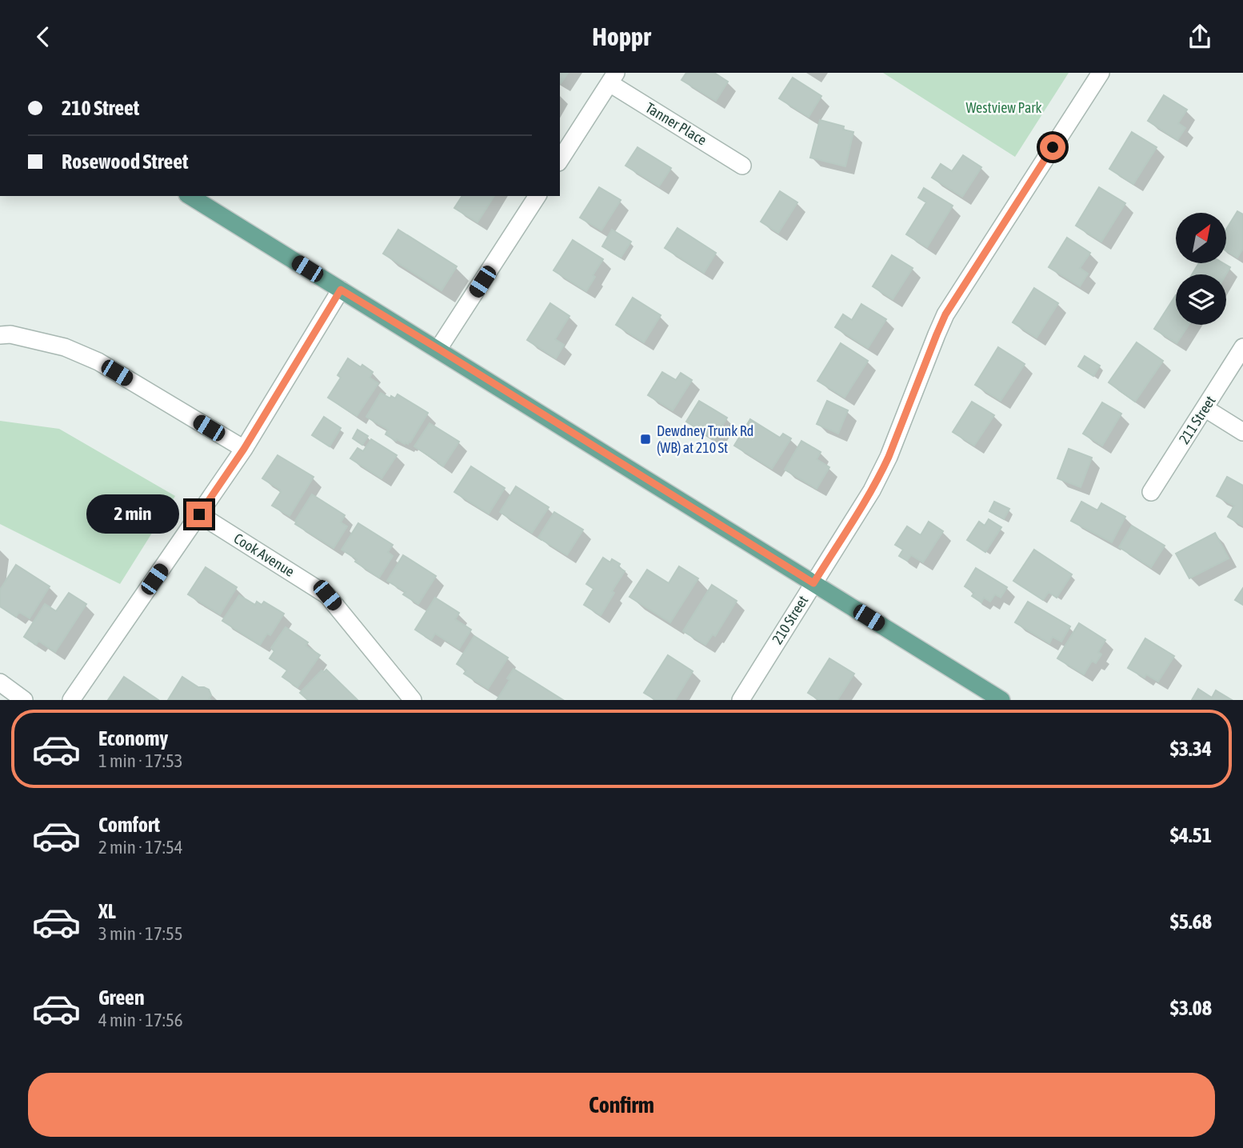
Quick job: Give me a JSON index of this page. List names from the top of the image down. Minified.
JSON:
{"streets":{"street":["Tanner Place","211 Street","Cook Avenue","210 Street"]},"parks":["Westview Park"],"places":{"transit":["Dewdney Trunk Rd (WB) at 210 St"]},"north":"top right","page":{"header":"Hoppr","banner":["210 Street","Rosewood Street"],"bubble":"2 min","list":[{"name":"Economy","note":"1 min · 17:53","value":"$3.34"},{"name":"Comfort","note":"2 min · 17:54","value":"$4.51"},{"name":"XL","note":"3 min · 17:55","value":"$5.68"},{"name":"Green","note":"4 min · 17:56","value":"$3.08"}],"buttons":"Confirm"}}
